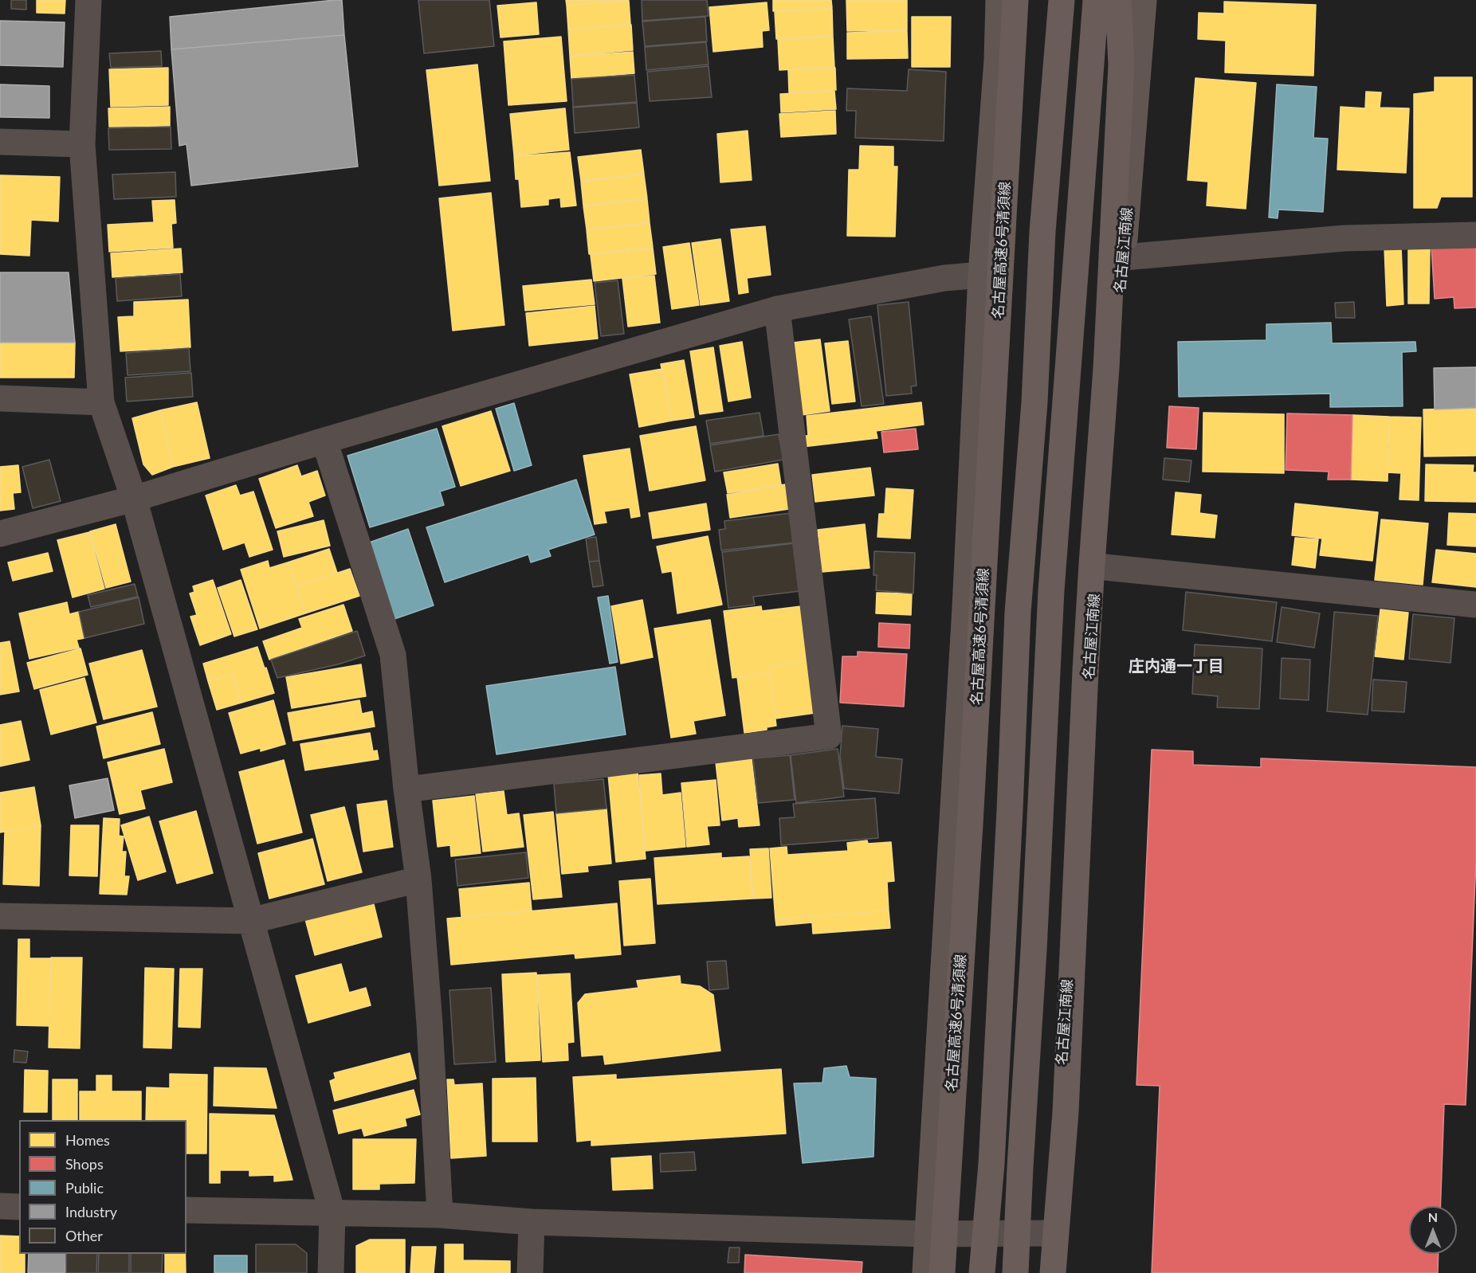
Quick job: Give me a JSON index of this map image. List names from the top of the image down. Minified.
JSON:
{"streets":{"highway":["名古屋高速6号清須線"],"main road":["名古屋江南線"]},"districts":["庄内通一丁目"],"legend":["Homes","Shops","Public","Industry","Other"],"north":"top"}
